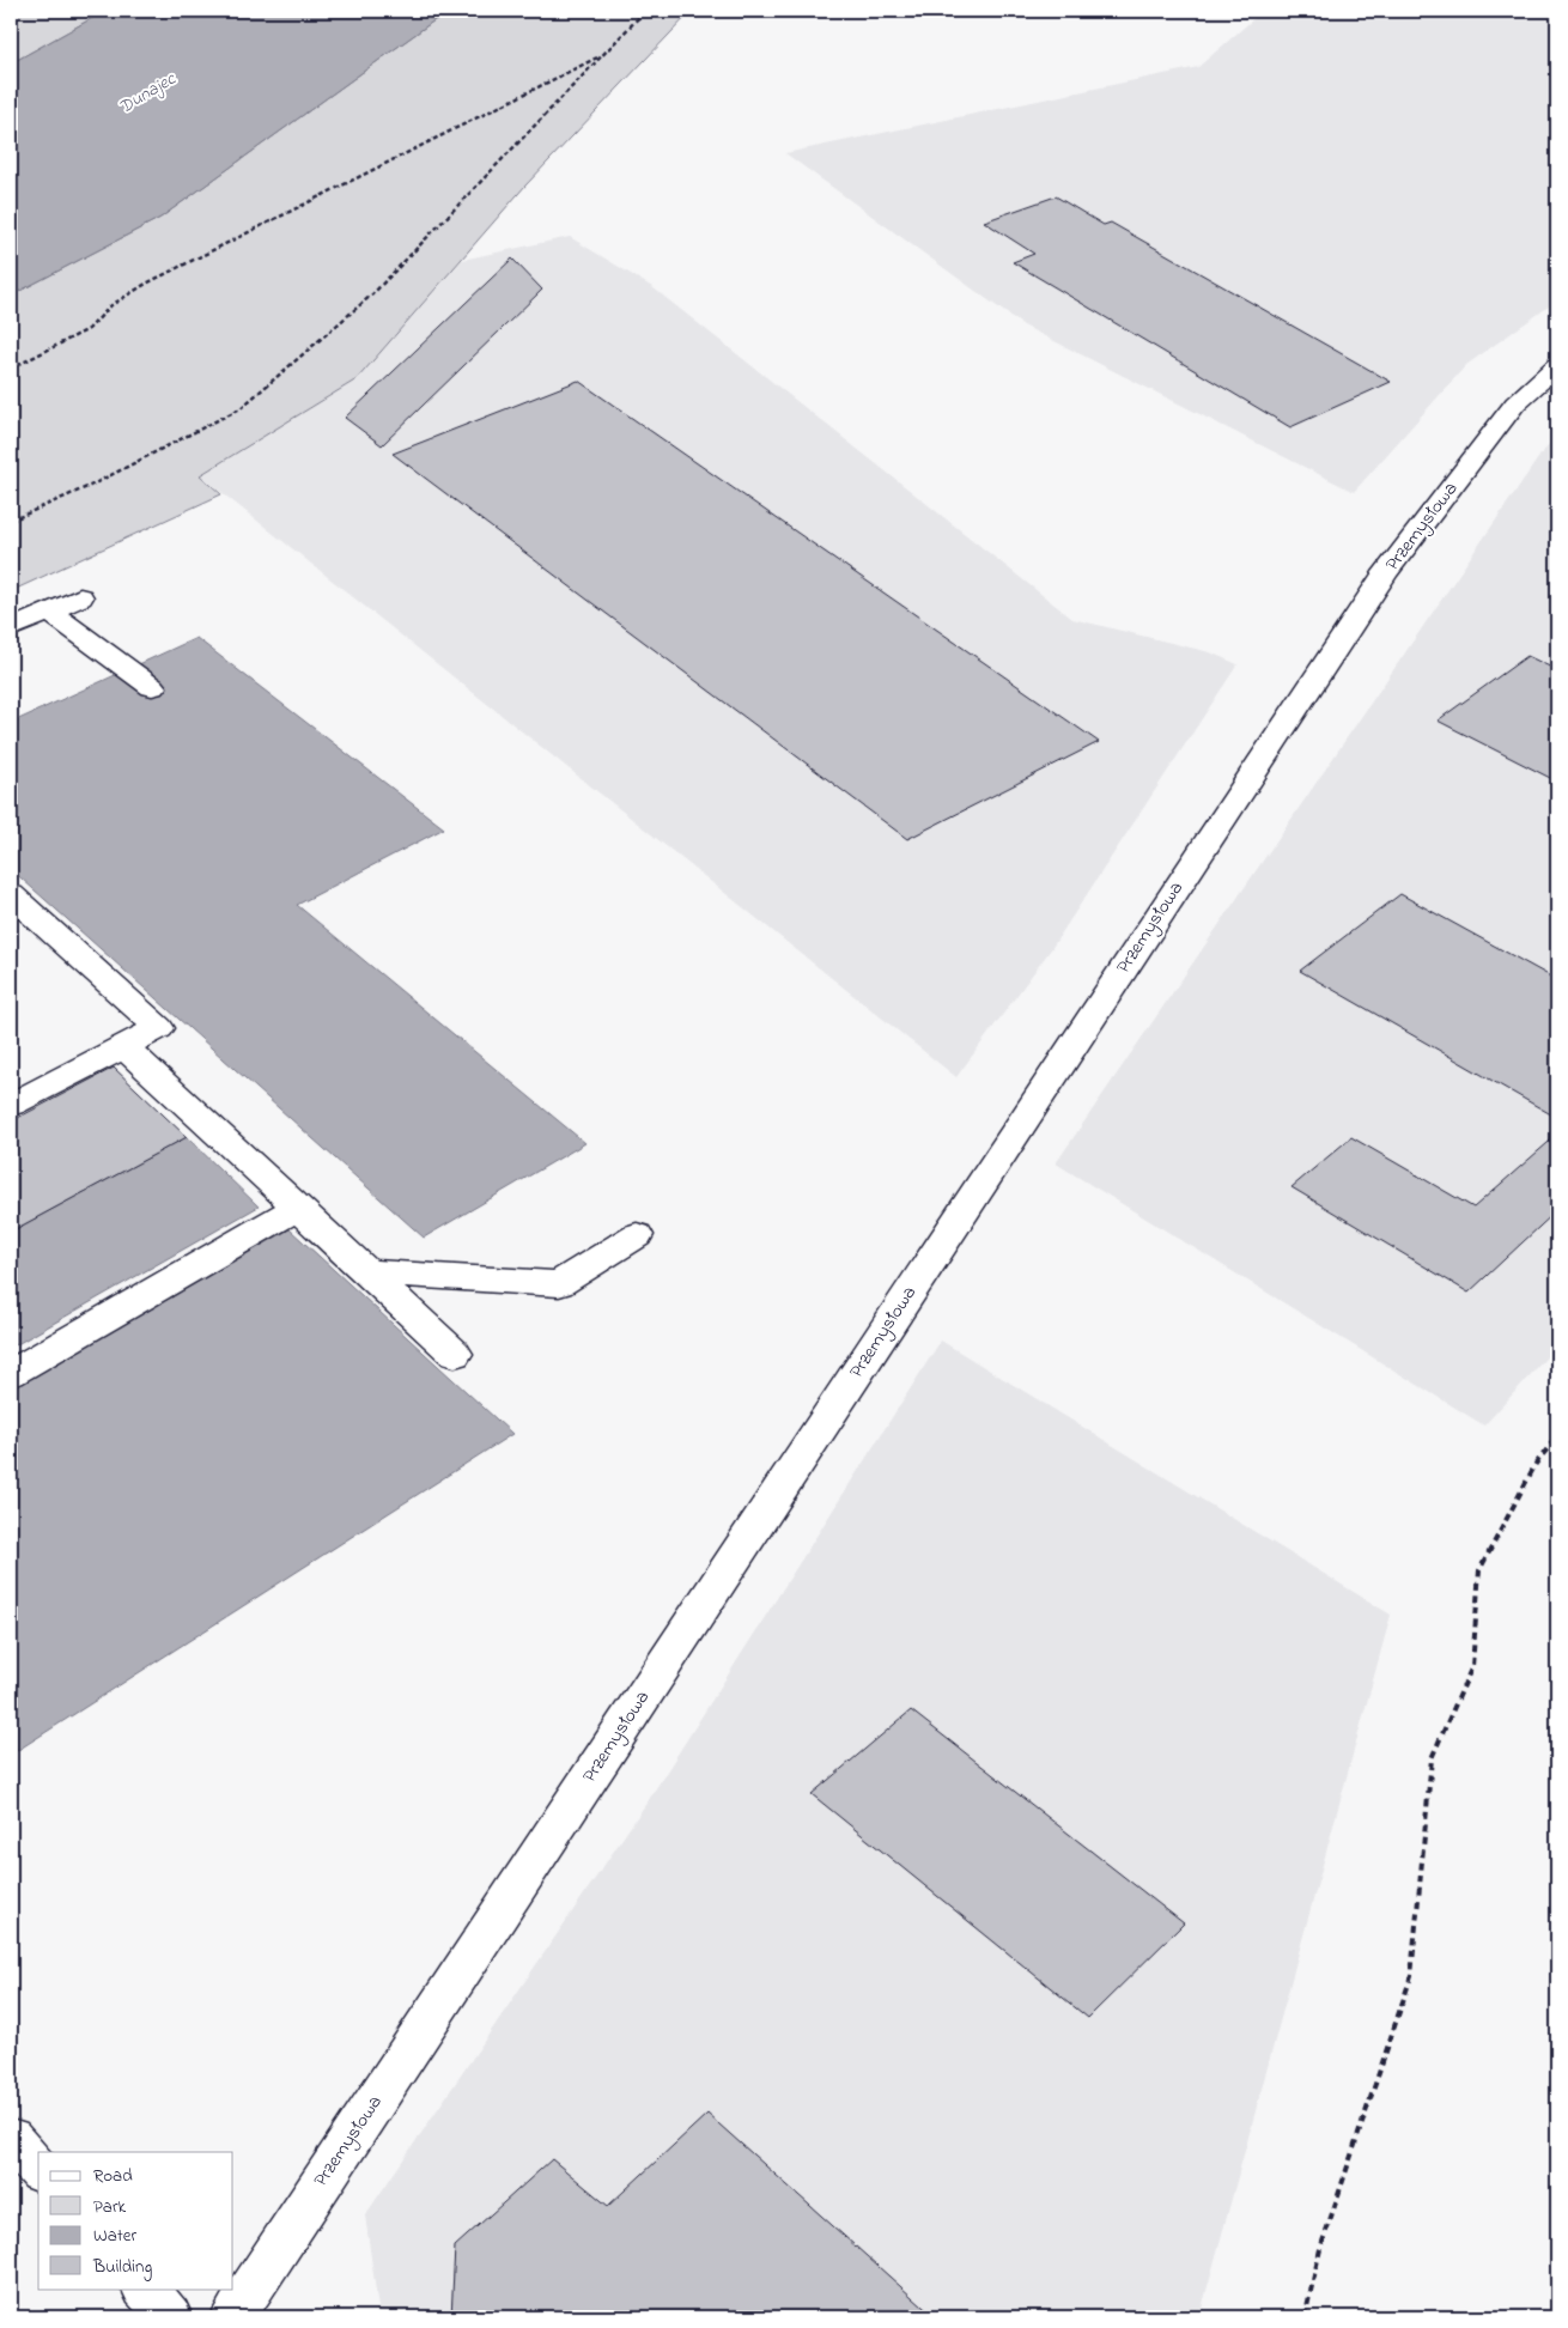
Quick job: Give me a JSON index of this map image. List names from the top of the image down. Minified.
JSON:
{"streets":{"street":["Przemysłowa"]},"water":["Dunajec"],"legend":["Road","Park","Water","Building"]}
